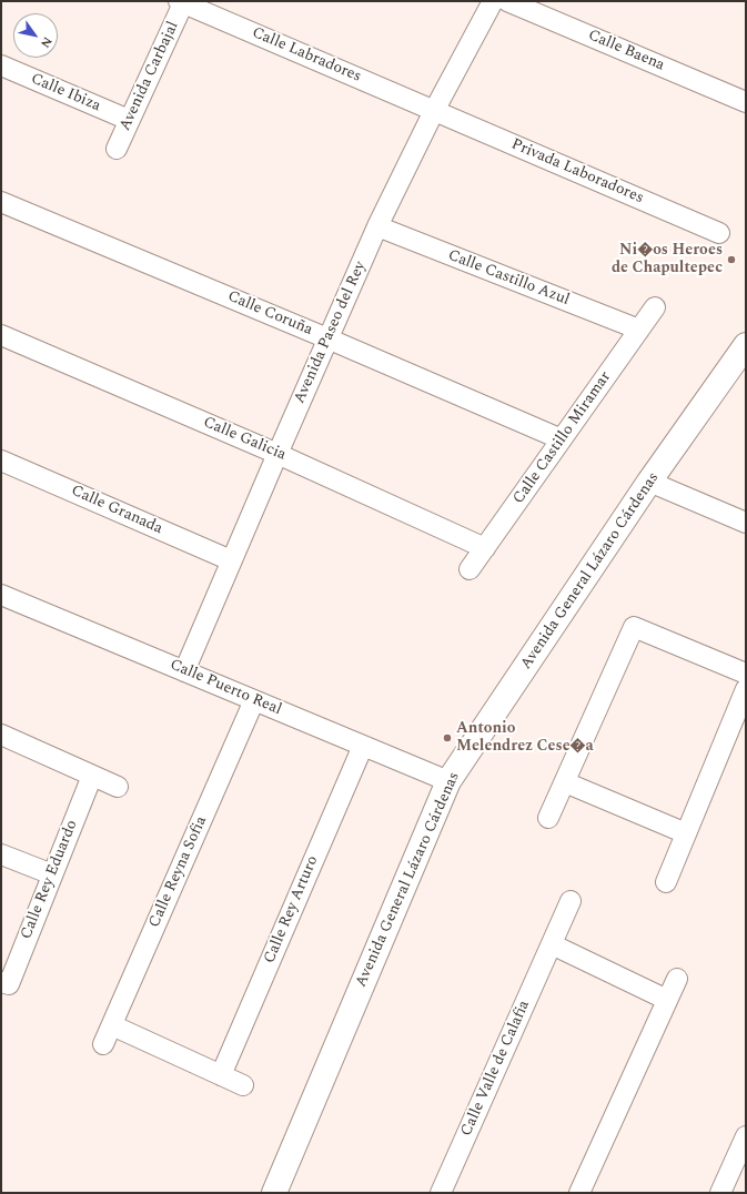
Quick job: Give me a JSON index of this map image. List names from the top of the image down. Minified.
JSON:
{"streets":{"street":["Calle Baena","Calle Labradores","Avenida Carbajal","Calle Ibiza","Privada Laboradores","Calle Castillo Azul","Calle Coruña","Avenida Paseo del Rey","Calle Castillo Miramar","Calle Galicia","Calle Granada","Avenida General Lázaro Cárdenas","Calle Puerto Real","Calle Reyna Sofia","Calle Rey Eduardo","Calle Rey Arturo","Calle Valle de Calafia"]},"crossings":[["Calle Labradores","Avenida Carbajal"],["Calle Labradores","Privada Laboradores"],["Calle Labradores","Avenida Paseo del Rey"],["Avenida Carbajal","Calle Ibiza"],["Privada Laboradores","Avenida Paseo del Rey"],["Calle Castillo Azul","Avenida Paseo del Rey"],["Calle Castillo Azul","Calle Castillo Miramar"],["Calle Coruña","Avenida Paseo del Rey"],["Calle Coruña","Calle Castillo Miramar"],["Avenida Paseo del Rey","Calle Galicia"],["Avenida Paseo del Rey","Calle Granada"],["Avenida Paseo del Rey","Calle Puerto Real"],["Calle Castillo Miramar","Calle Galicia"],["Avenida General Lázaro Cárdenas","Calle Puerto Real"],["Calle Puerto Real","Calle Reyna Sofia"],["Calle Puerto Real","Calle Rey Arturo"]],"places":["Ni�os Heroes de Chapultepec","Antonio Melendrez Cese�a"],"north":"bottom right"}
